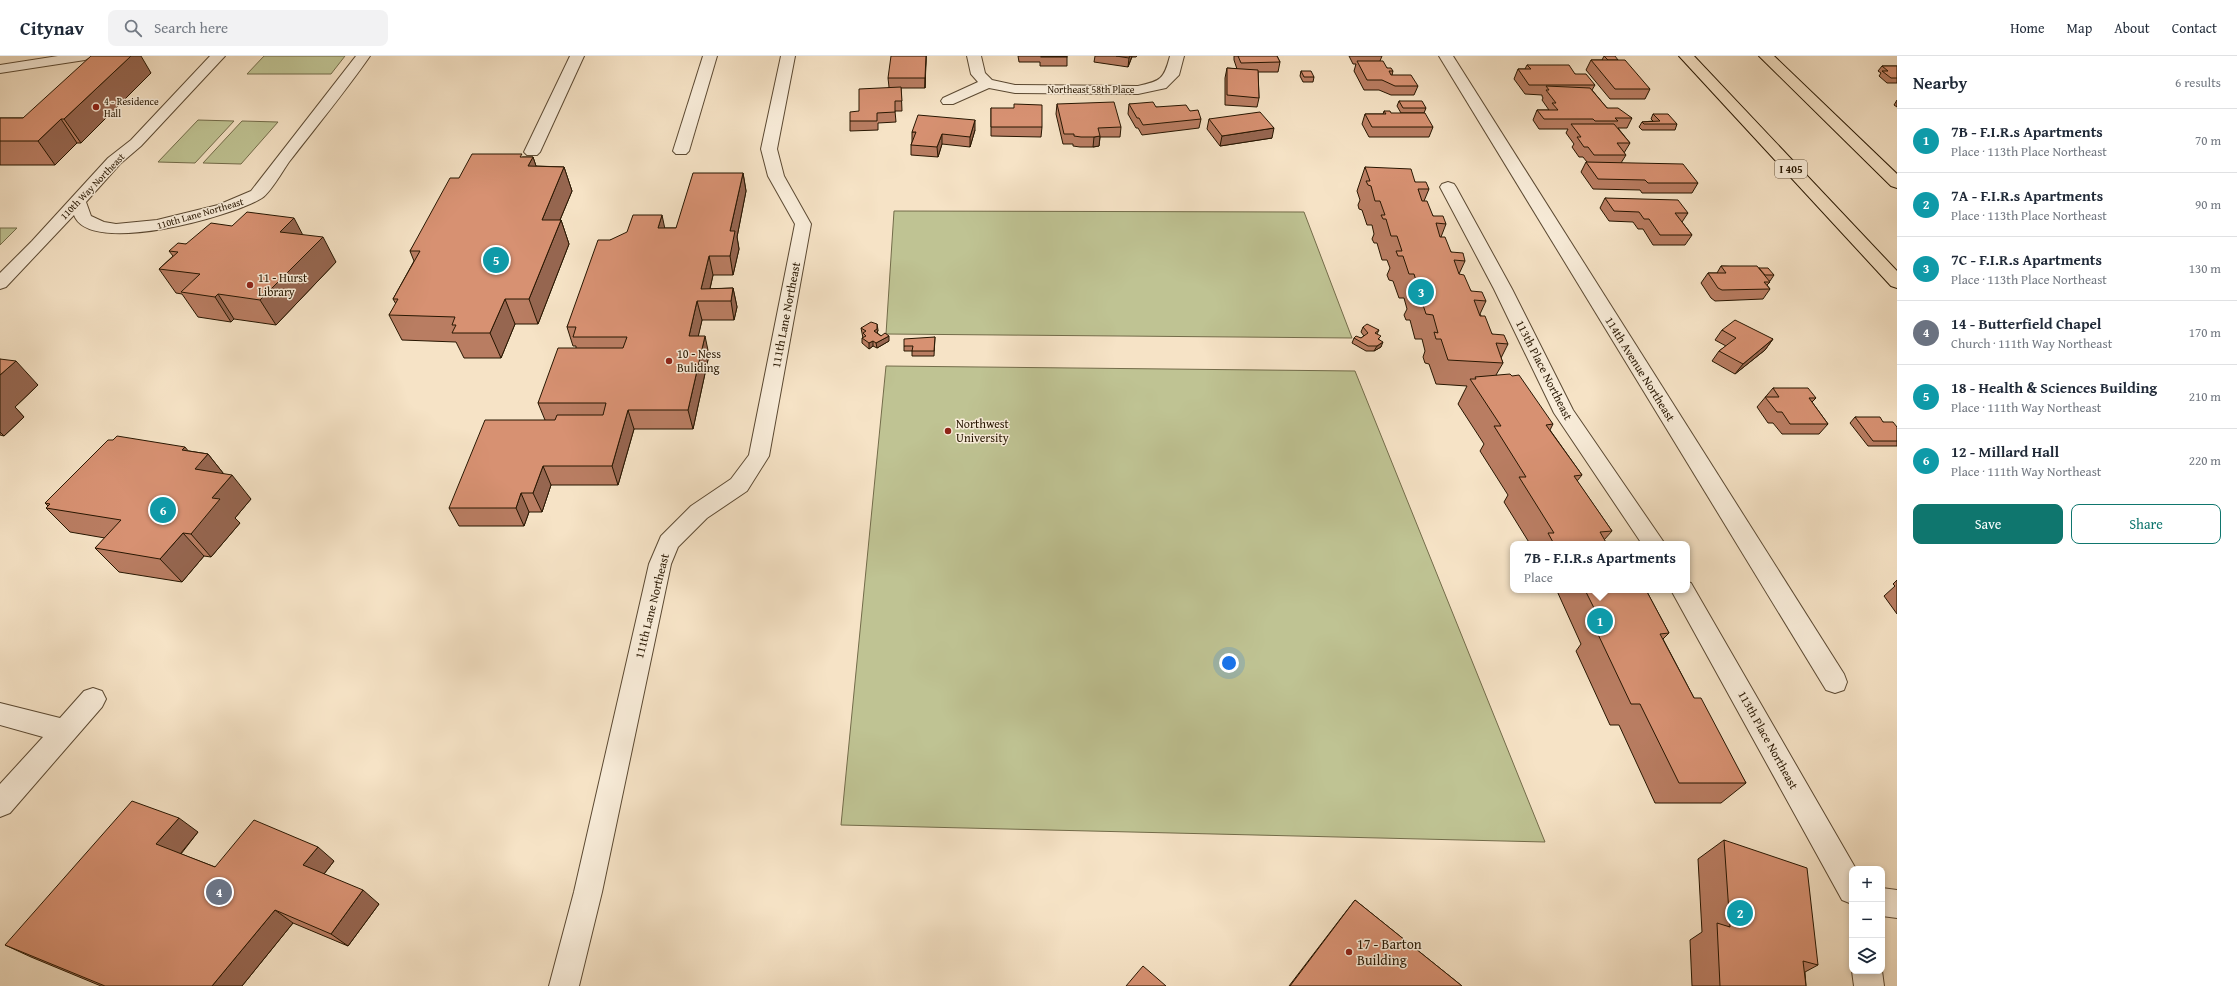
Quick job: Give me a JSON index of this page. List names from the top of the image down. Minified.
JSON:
{"streets":{"highway":["I 405"],"street":["Northeast 58th Place","110th Way Northeast","110th Lane Northeast","111th Lane Northeast","114th Avenue Northeast","113th Place Northeast"]},"crossings":[["110th Way Northeast","110th Lane Northeast"]],"places":["4 - Residence Hall","11 - Hurst Library","10 - Ness Buliding","Northwest University","17 - Barton Building"],"page":{"header":"Citynav","search":"Search here","nav":["Home","Map","About","Contact"],"heading":["Nearby","6 results"],"list":[{"mark":"1","name":"7B - F.I.R.s Apartments","note":"Place · 113th Place Northeast","value":"70 m"},{"mark":"2","name":"7A - F.I.R.s Apartments","note":"Place · 113th Place Northeast","value":"90 m"},{"mark":"3","name":"7C - F.I.R.s Apartments","note":"Place · 113th Place Northeast","value":"130 m"},{"mark":"4","name":"14 - Butterfield Chapel","note":"Church · 111th Way Northeast","value":"170 m"},{"mark":"5","name":"18 - Health & Sciences Building","note":"Place · 111th Way Northeast","value":"210 m"},{"mark":"6","name":"12 - Millard Hall","note":"Place · 111th Way Northeast","value":"220 m"}],"pins":["5","3","6","1","4","2"],"buttons":["Save","Share"],"popup":["7B - F.I.R.s Apartments","Place"],"map_buttons":["+","−"]}}
